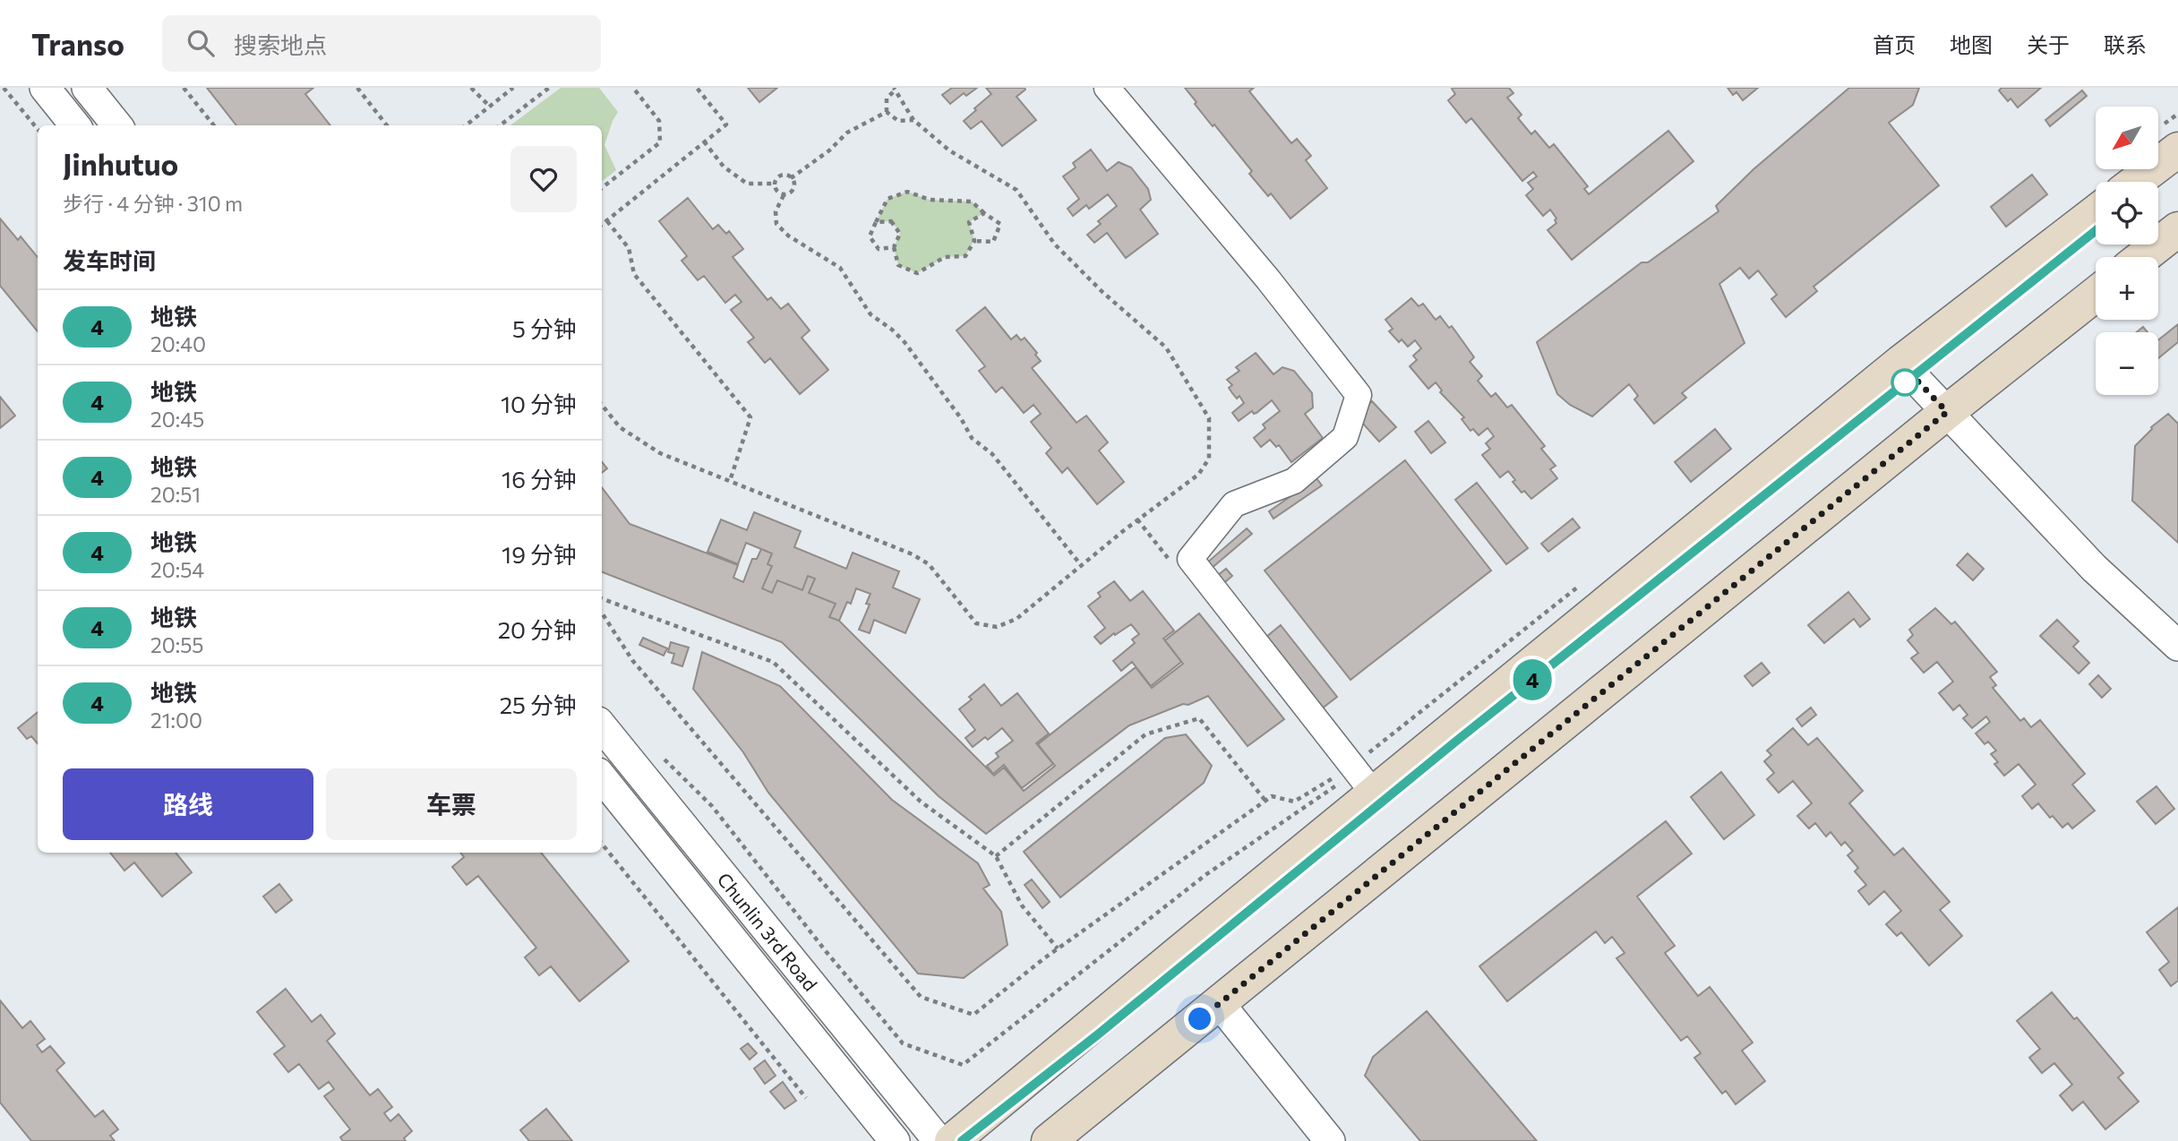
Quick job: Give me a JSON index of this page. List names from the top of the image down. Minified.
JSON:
{"streets":{"street":["Chunlin 3rd Road"]},"lines":["metro line 4"],"north":"bottom left","page":{"header":"Transo","search":"搜索地点","nav":["首页","地图","关于","联系"],"on_map":"4","map_buttons":["+","−"],"heading":[["Jinhutuo","步行 · 4 分钟 · 310 m"],"发车时间"],"list":[{"mark":"4","name":"地铁","note":"20:40","value":"5 分钟"},{"mark":"4","name":"地铁","note":"20:45","value":"10 分钟"},{"mark":"4","name":"地铁","note":"20:51","value":"16 分钟"},{"mark":"4","name":"地铁","note":"20:54","value":"19 分钟"},{"mark":"4","name":"地铁","note":"20:55","value":"20 分钟"},{"mark":"4","name":"地铁","note":"21:00","value":"25 分钟"}],"buttons":["路线","车票"]}}
